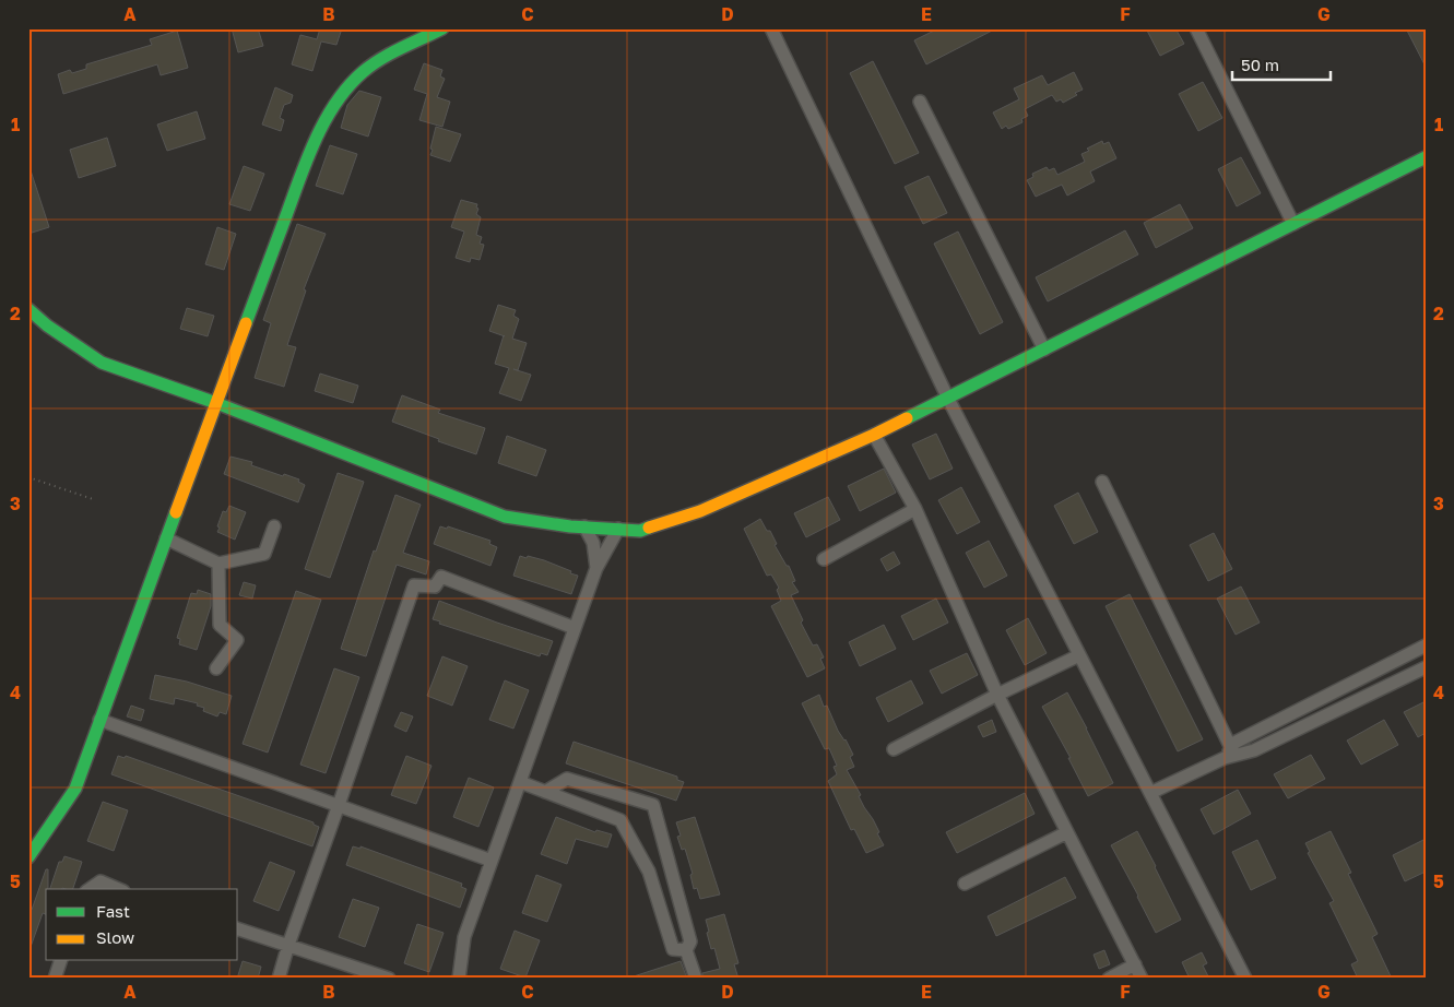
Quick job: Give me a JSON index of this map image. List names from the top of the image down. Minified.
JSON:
{"legend":["Fast","Slow"],"scale_bar":"50 m","grid":{"columns":["A","B","C","D","E","F","G"],"rows":["1","2","3","4","5"]}}
